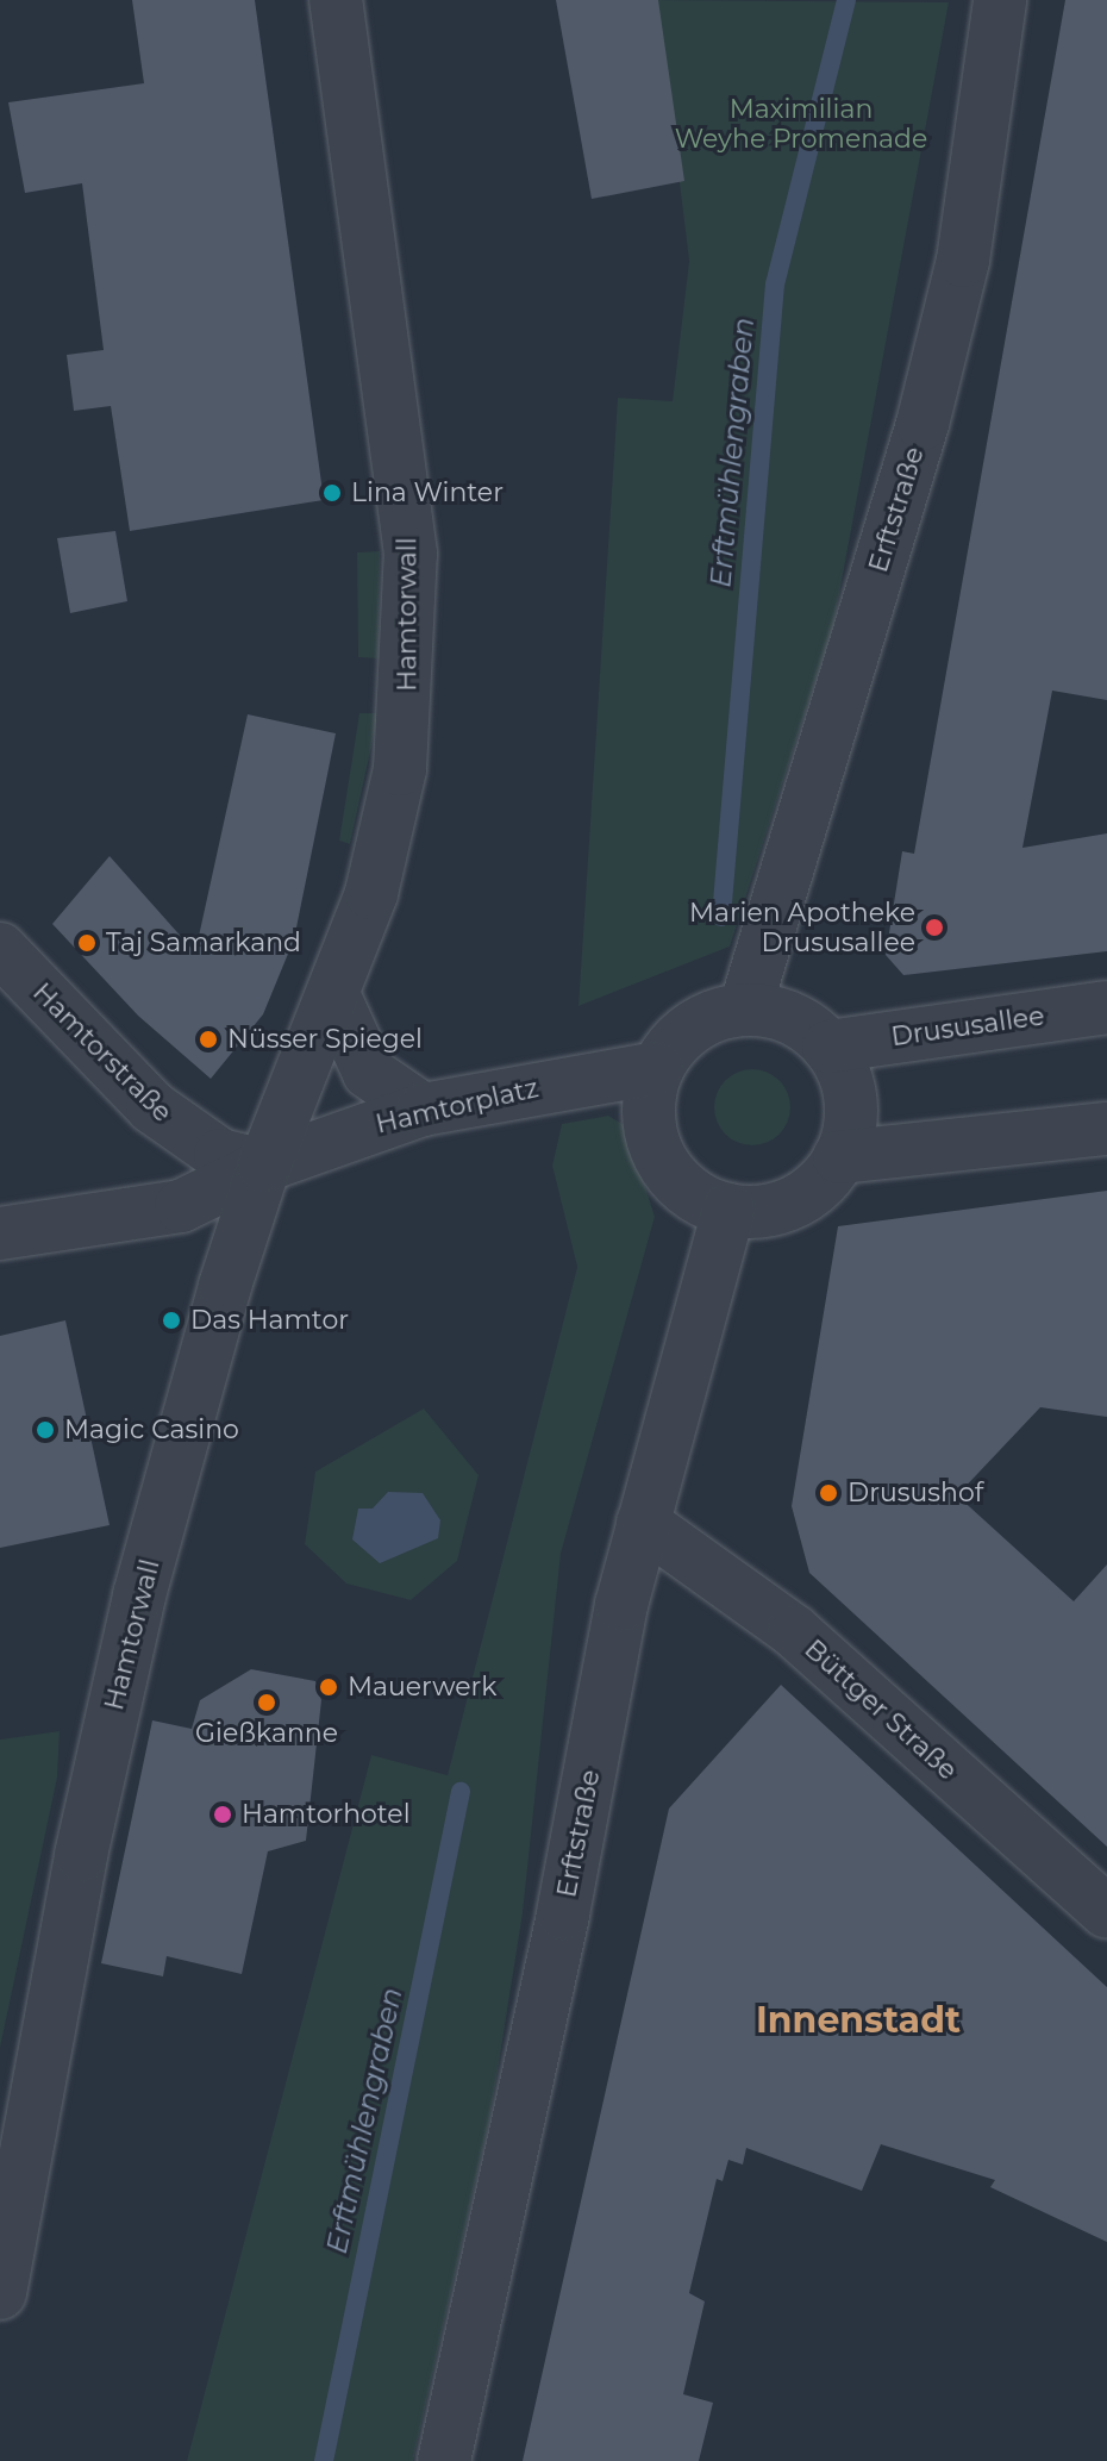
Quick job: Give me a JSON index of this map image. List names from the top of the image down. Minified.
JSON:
{"streets":{"street":["Erftstraße","Hamtorwall","Drususallee","Hamtorstraße","Hamtorplatz","Büttger Straße"]},"crossings":[["Erftstraße","Drususallee"],["Erftstraße","Hamtorplatz"],["Erftstraße","Büttger Straße"],["Hamtorwall","Hamtorstraße"],["Hamtorwall","Hamtorplatz"],["Drususallee","Hamtorplatz"],["Hamtorstraße","Hamtorplatz"]],"districts":["Innenstadt"],"water":["Erftmühlengraben"],"parks":["Maximilian Weyhe Promenade"],"places":["Lina Winter","Marien Apotheke Drususallee","Taj Samarkand","Nüsser Spiegel","Das Hamtor","Magic Casino","Drusushof","Mauerwerk","Gießkanne","Hamtorhotel"]}
